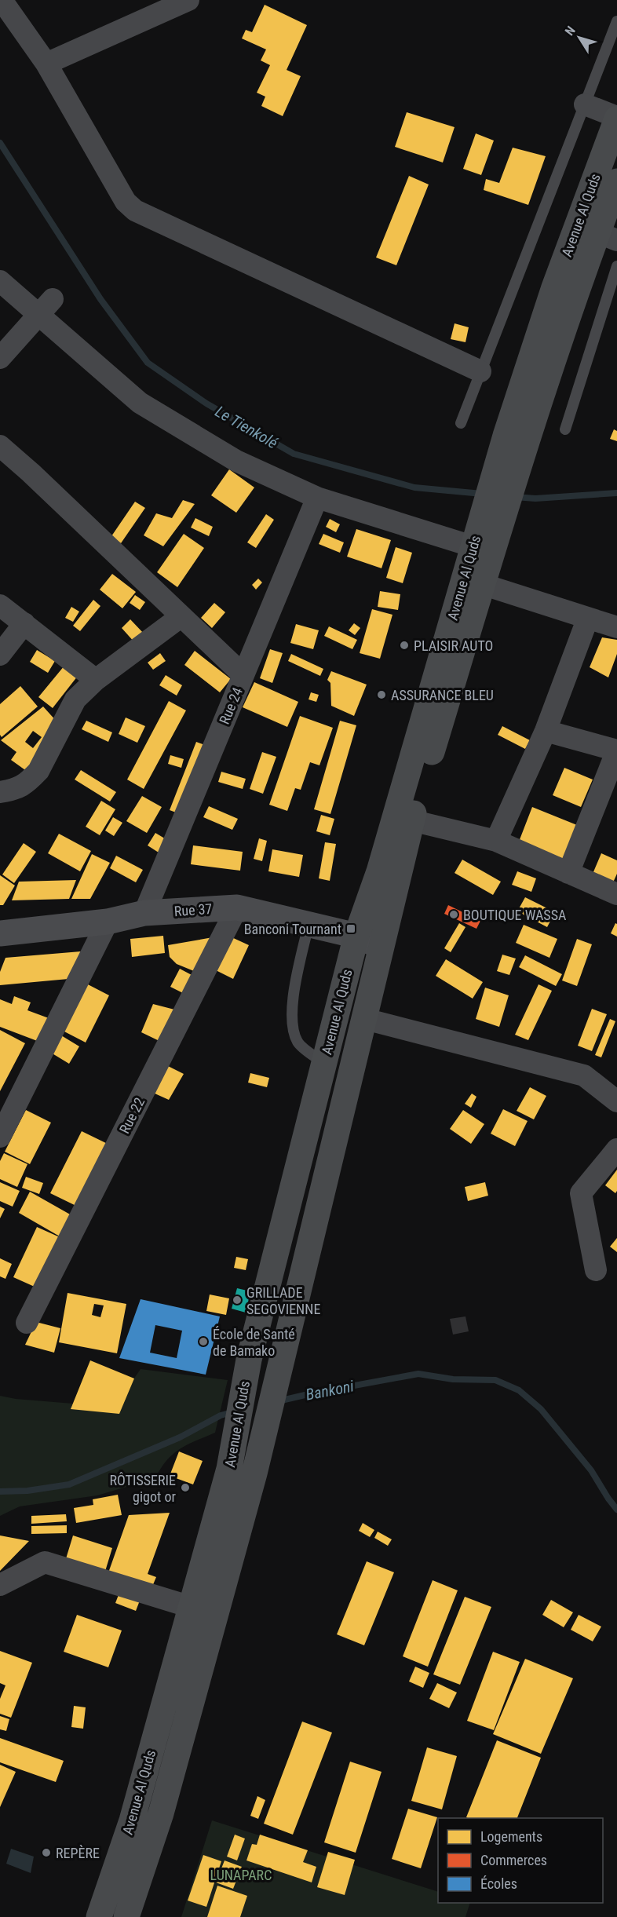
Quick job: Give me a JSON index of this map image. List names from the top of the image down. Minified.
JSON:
{"streets":{"main road":["Avenue Al Quds","Rue 37"],"street":["Rue 24","Rue 22"]},"crossings":[["Avenue Al Quds","Rue 37"],["Rue 24","Rue 37"],["Rue 37","Rue 22"]],"water":["Le Tienkolé","Bankoni"],"parks":["LUNAPARC"],"places":{"other":["PLAISIR AUTO","ASSURANCE BLEU","BOUTIQUE WASSA","GRILLADE SEGOVIENNE","École de Santé de Bamako","RÔTISSERIE gigot or","REPÈRE"],"transit":["Banconi Tournant"]},"legend":["Logements","Commerces","Écoles"],"north":"top left"}
